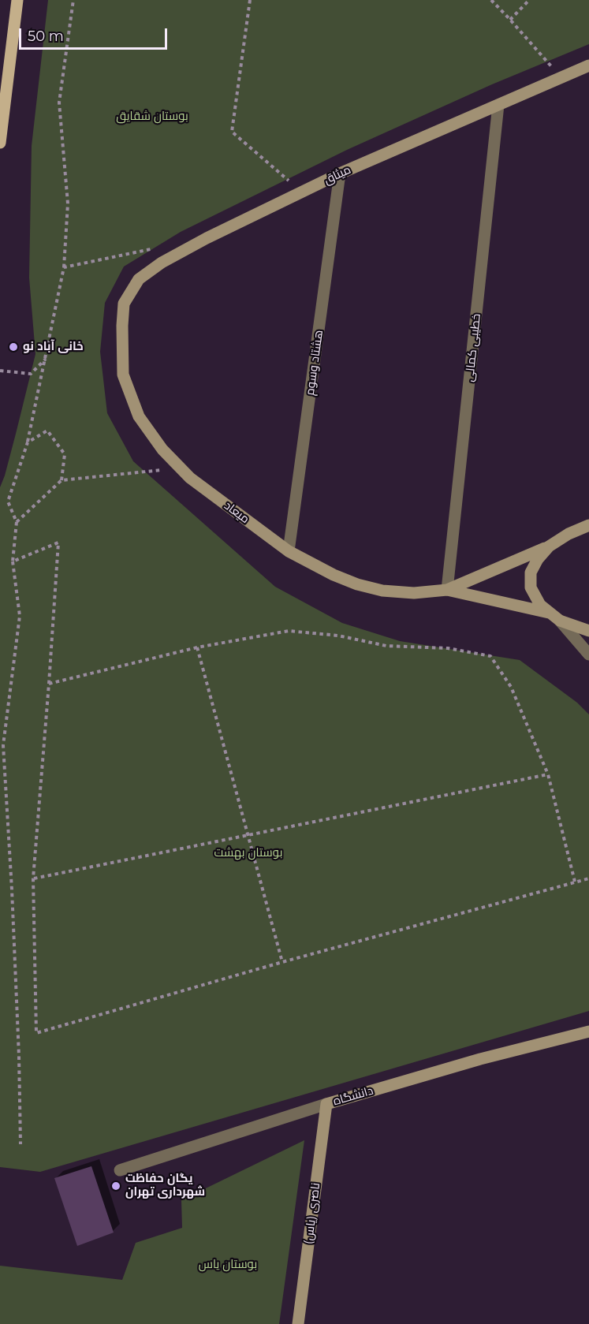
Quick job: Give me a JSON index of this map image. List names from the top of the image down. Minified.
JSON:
{"streets":{"street":["میثاق","خطیبی کمالی","هشتاد وسوم","میعاد","دانشگاه","ناصری (یاس)"]},"crossings":[["میثاق","خطیبی کمالی"],["میثاق","هشتاد وسوم"],["میثاق","میعاد"],["خطیبی کمالی","میعاد"],["هشتاد وسوم","میعاد"],["دانشگاه","ناصری (یاس)"]],"parks":["بوستان شقایق","بوستان بهشت","بوستان یاس"],"places":["خانی آباد نو","یگان حفاظت شهرداری تهران"],"scale_bar":"50 m"}
